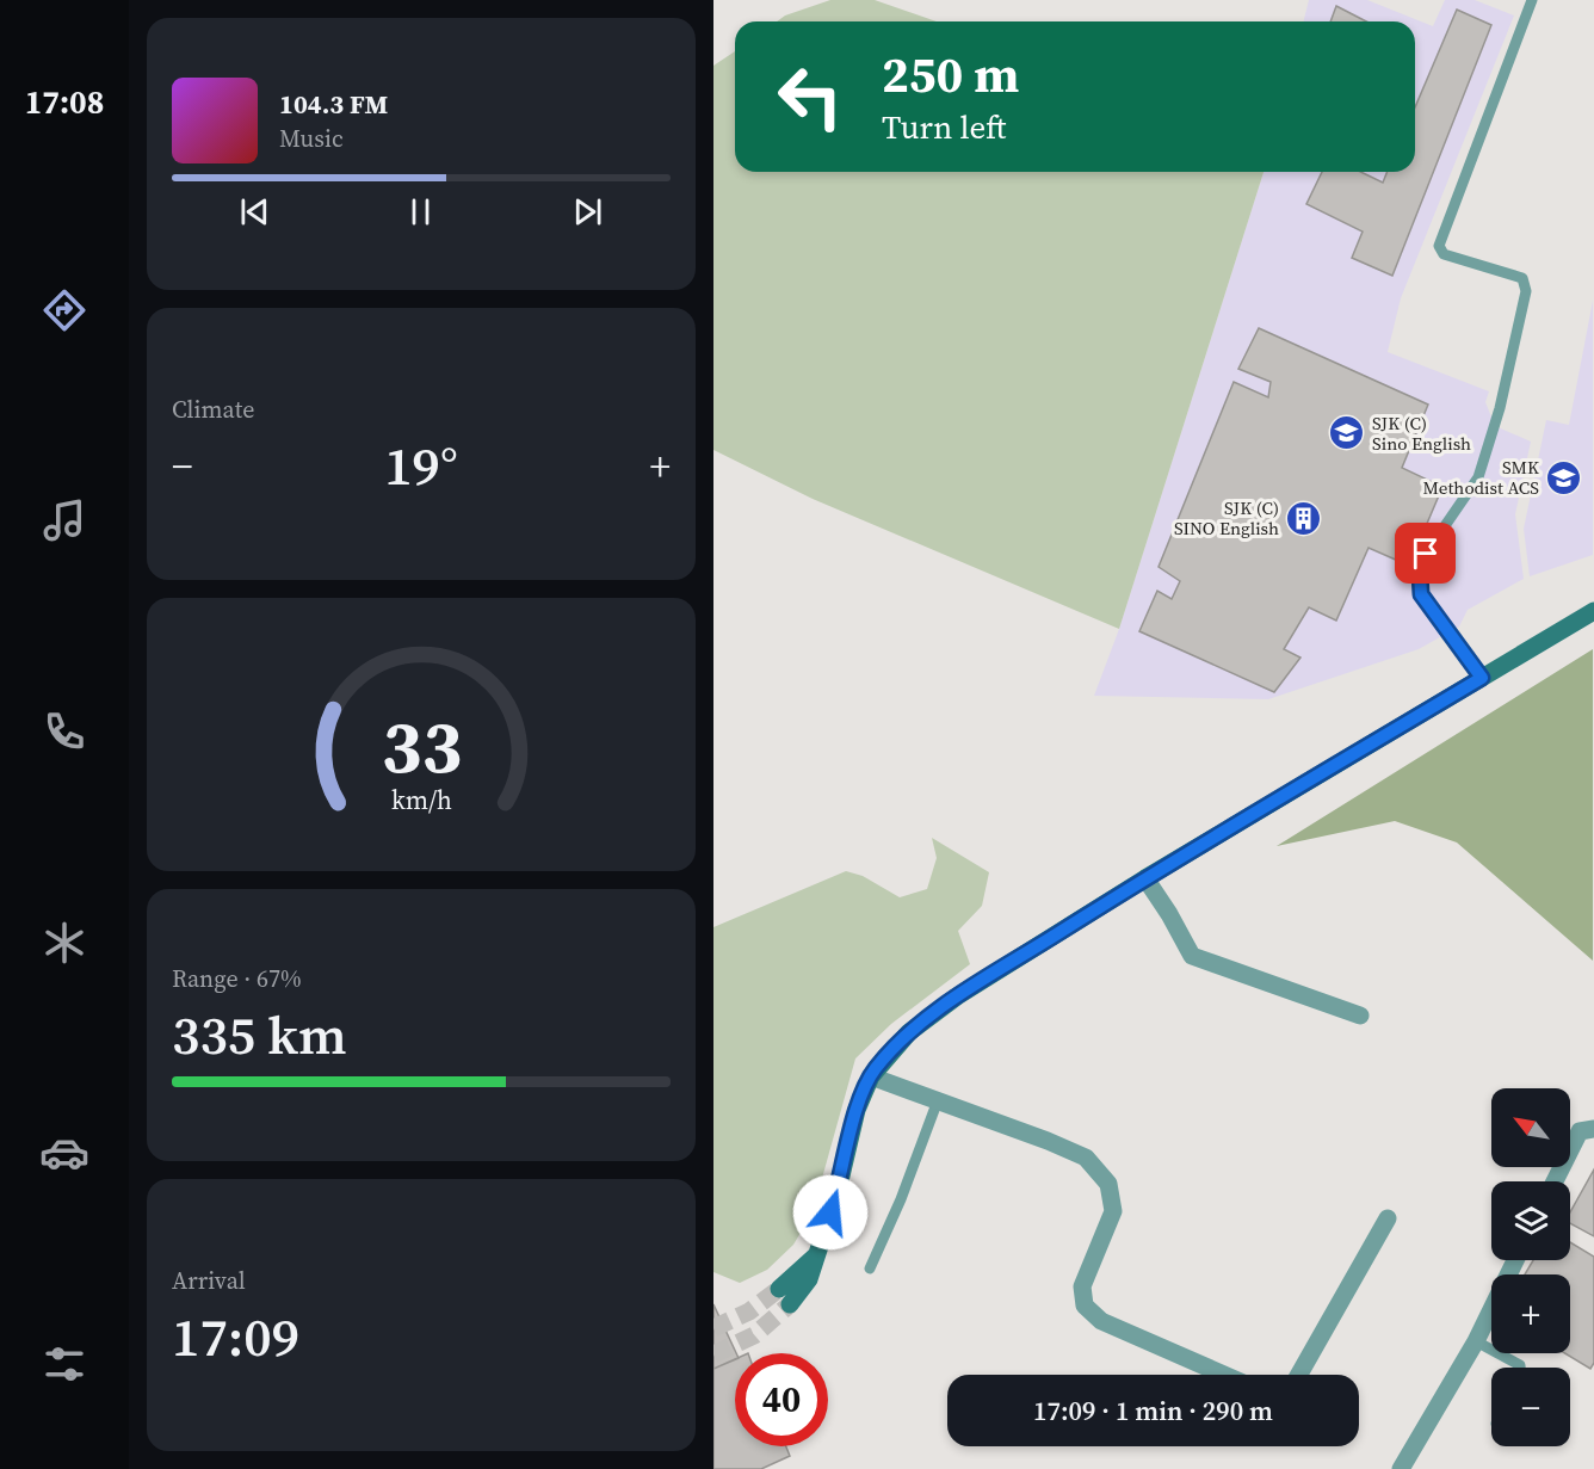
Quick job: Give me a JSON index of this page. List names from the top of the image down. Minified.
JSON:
{"places":{"school or university":["SJK (C) Sino English","SMK Methodist ACS"],"building":["SJK (C) SINO English"]},"north":"top left","page":{"tabs":"17:08","turn":["250 m","Turn left"],"song":["104.3 FM","Music"],"tile":["Climate",["Range · 67%","335 km"],["Arrival","17:09"]],"heat":["−","19°","+"],"map_buttons":["+","−"],"limit":"40","trip":"17:09 · 1 min · 290 m","gauge":["33","km/h"]}}
